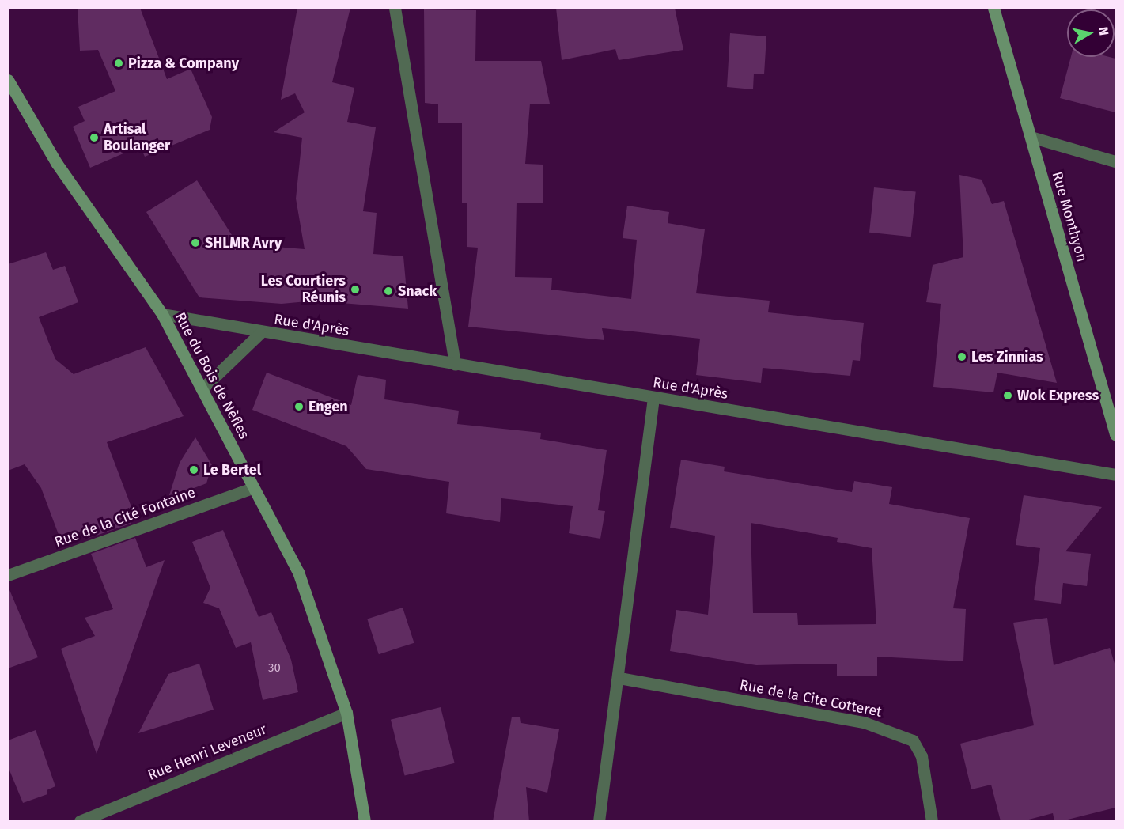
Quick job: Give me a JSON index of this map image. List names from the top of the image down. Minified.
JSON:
{"streets":{"street":["Rue Monthyon","Rue d'Après","Rue du Bois de Nèfles","Rue de la Cité Fontaine","Rue de la Cite Cotteret","Rue Henri Leveneur"]},"crossings":[["Rue d'Après","Rue du Bois de Nèfles"],["Rue du Bois de Nèfles","Rue de la Cité Fontaine"],["Rue du Bois de Nèfles","Rue Henri Leveneur"]],"places":["Pizza & Company","Artisal Boulanger","SHLMR Avry","Les Courtiers Réunis","Snack","Les Zinnias","Wok Express","Engen","Le Bertel"],"house_numbers":["30"],"north":"right"}
